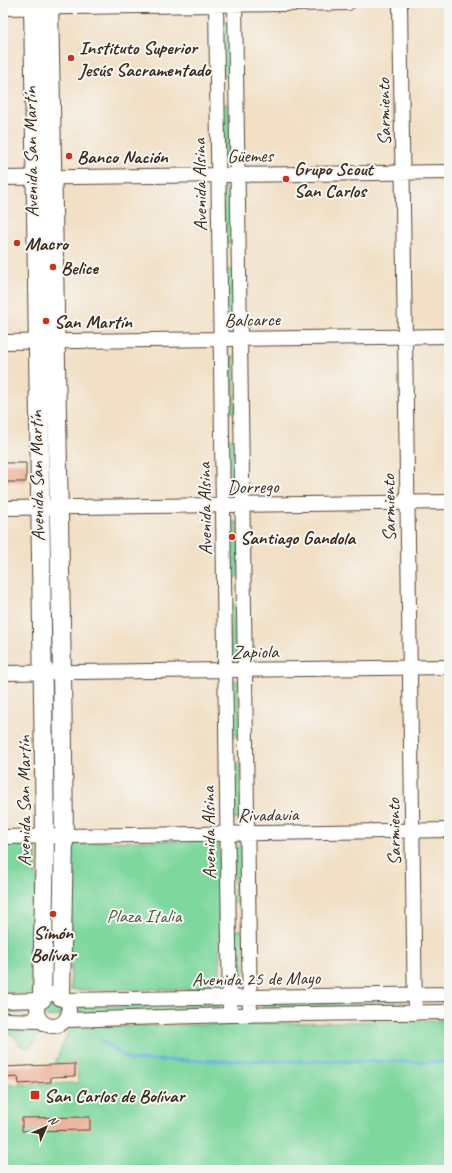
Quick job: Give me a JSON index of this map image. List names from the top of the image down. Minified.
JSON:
{"streets":{"main road":["Avenida San Martín"],"street":["Sarmiento","Güemes","Avenida Alsina","Balcarce","Dorrego","Zapiola","Rivadavia","Avenida 25 de Mayo"]},"crossings":[["Sarmiento","Güemes"],["Sarmiento","Balcarce"],["Sarmiento","Dorrego"],["Sarmiento","Zapiola"],["Sarmiento","Rivadavia"],["Sarmiento","Avenida 25 de Mayo"],["Avenida San Martín","Güemes"],["Avenida San Martín","Balcarce"],["Avenida San Martín","Dorrego"],["Avenida San Martín","Zapiola"],["Avenida San Martín","Rivadavia"],["Avenida San Martín","Avenida 25 de Mayo"],["Güemes","Avenida Alsina"],["Avenida Alsina","Balcarce"],["Avenida Alsina","Dorrego"],["Avenida Alsina","Zapiola"],["Avenida Alsina","Rivadavia"],["Avenida Alsina","Avenida 25 de Mayo"]],"parks":["Plaza Italia"],"places":{"other":["Instituto Superior Jesús Sacramentado","Banco Nación","Grupo Scout San Carlos","Macro","Belice","San Martín","Santiago Gandola","Simón Bolívar"],"transit":["San Carlos de Bolívar"]},"north":"top right"}
